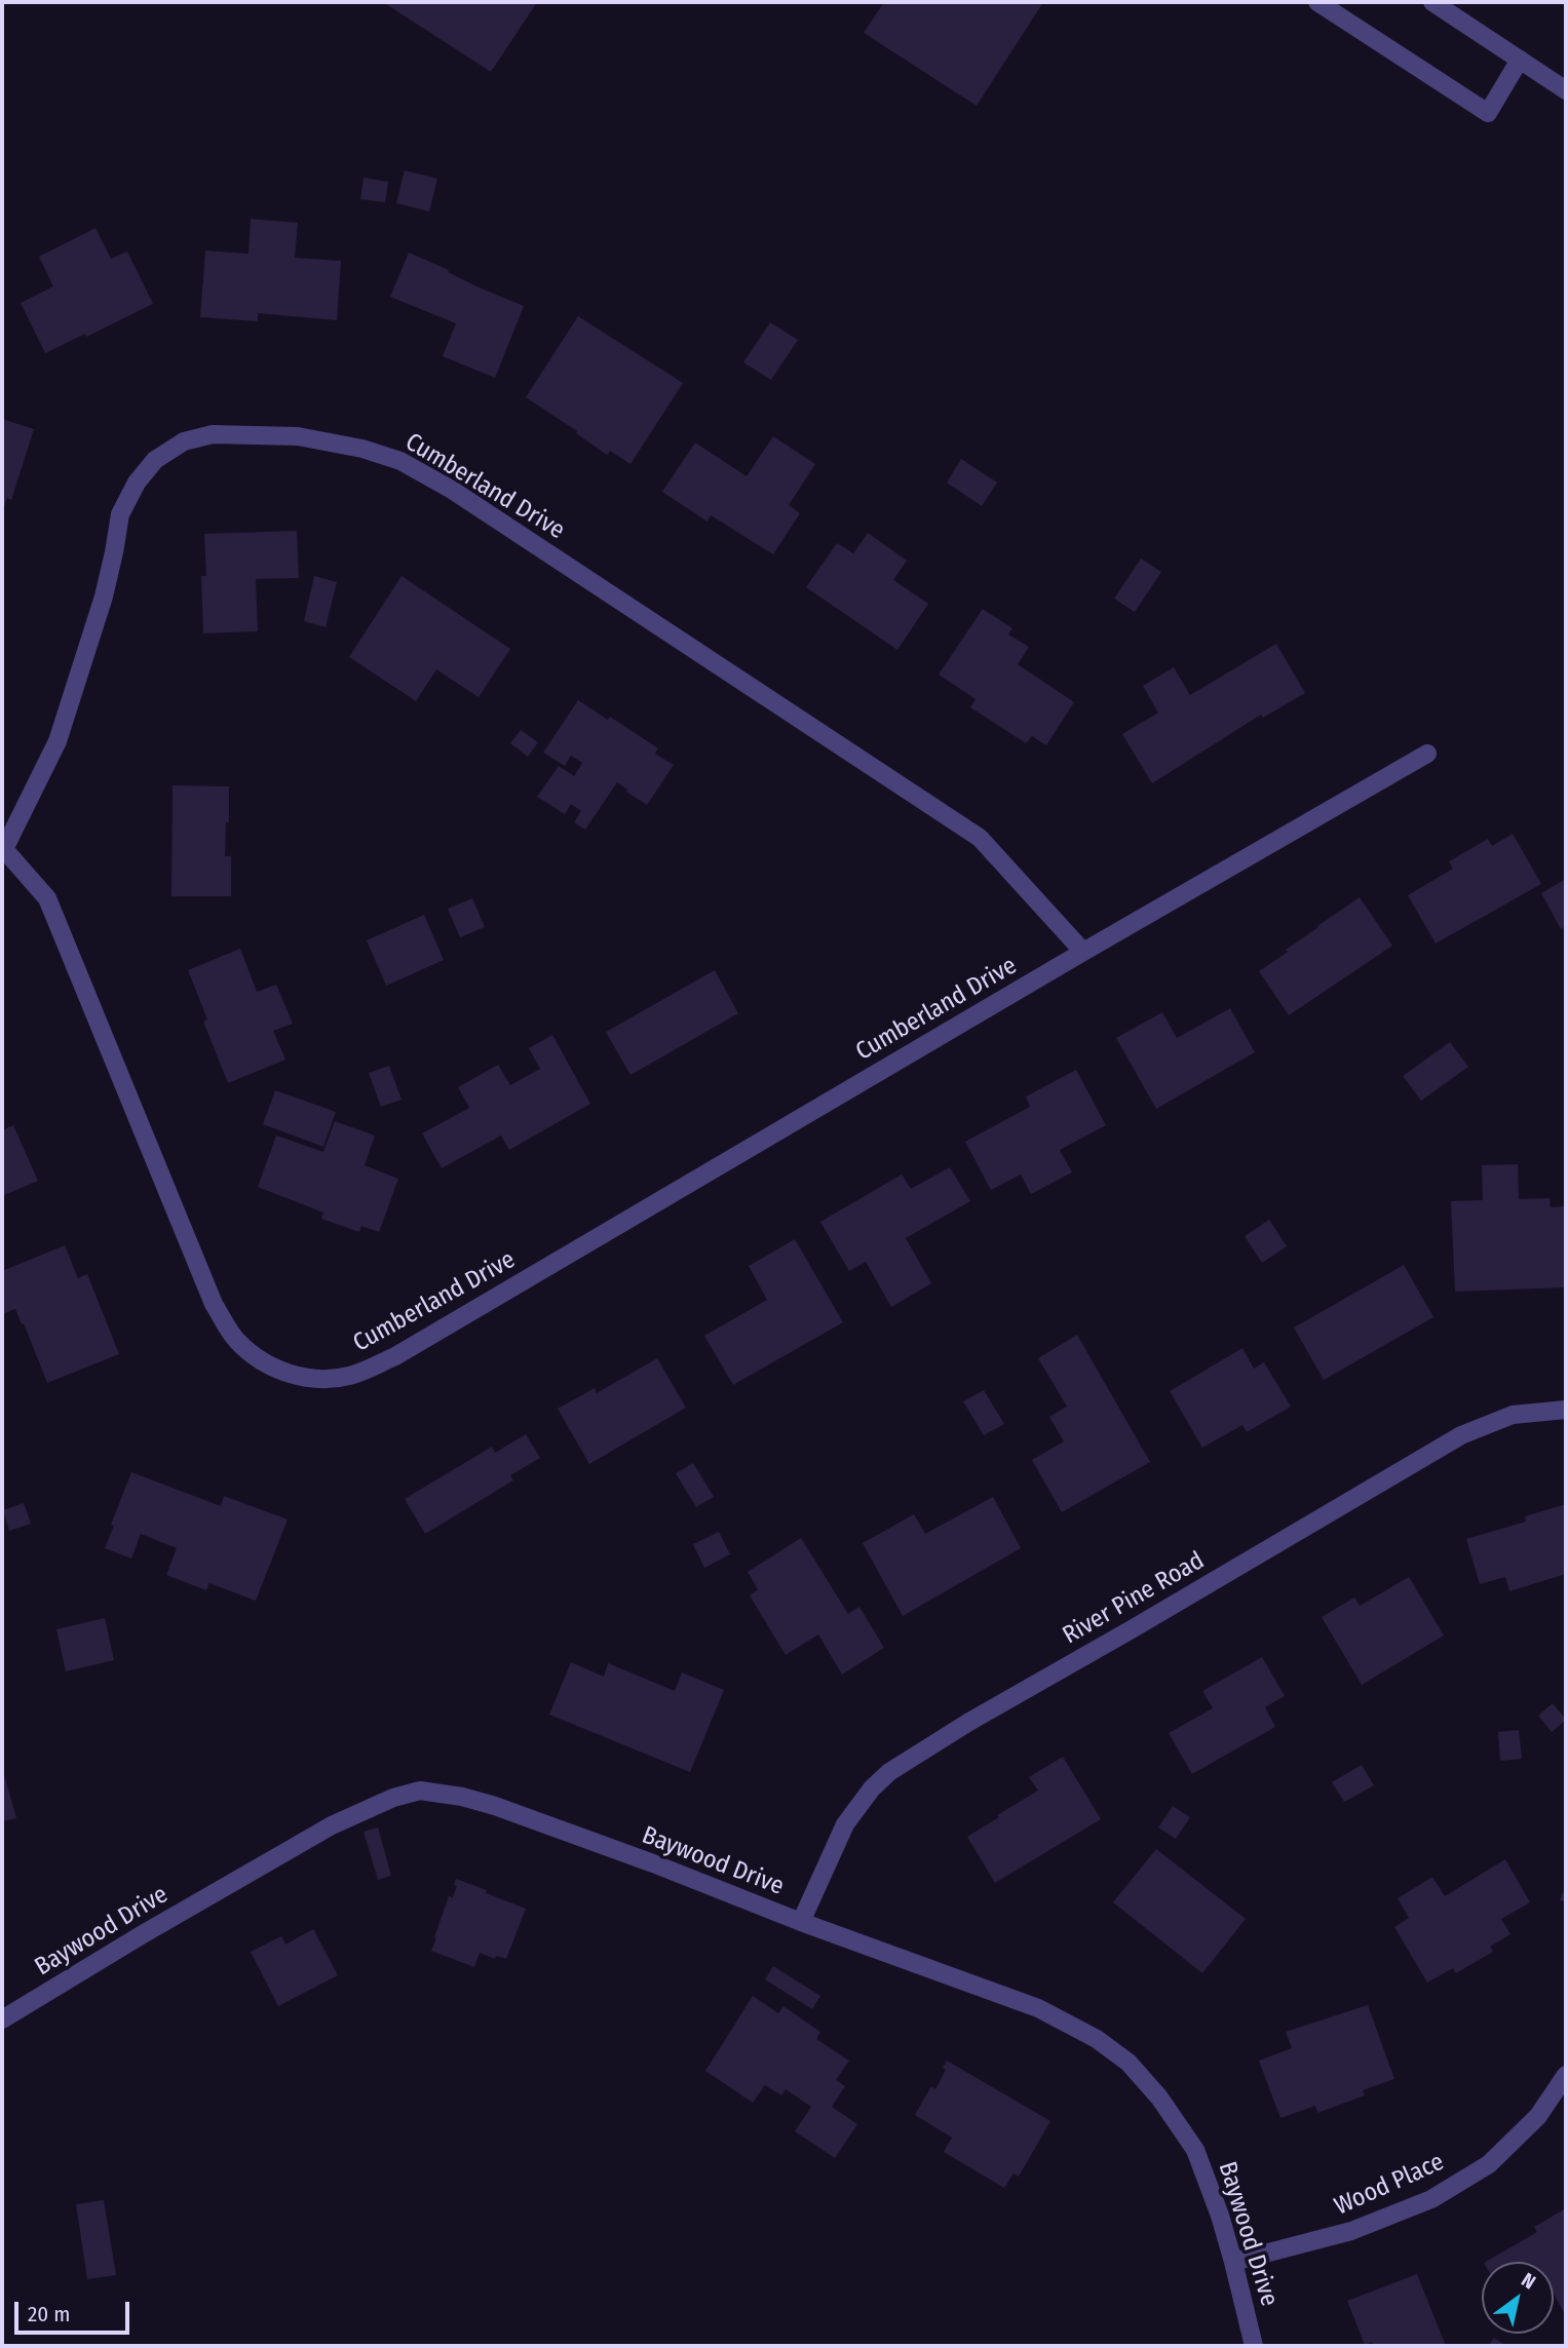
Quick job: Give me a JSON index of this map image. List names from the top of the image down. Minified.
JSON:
{"streets":{"street":["Cumberland Drive","River Pine Road","Baywood Drive","Wood Place"]},"crossings":[["River Pine Road","Baywood Drive"],["Baywood Drive","Wood Place"]],"scale_bar":"20 m","north":"top right"}
